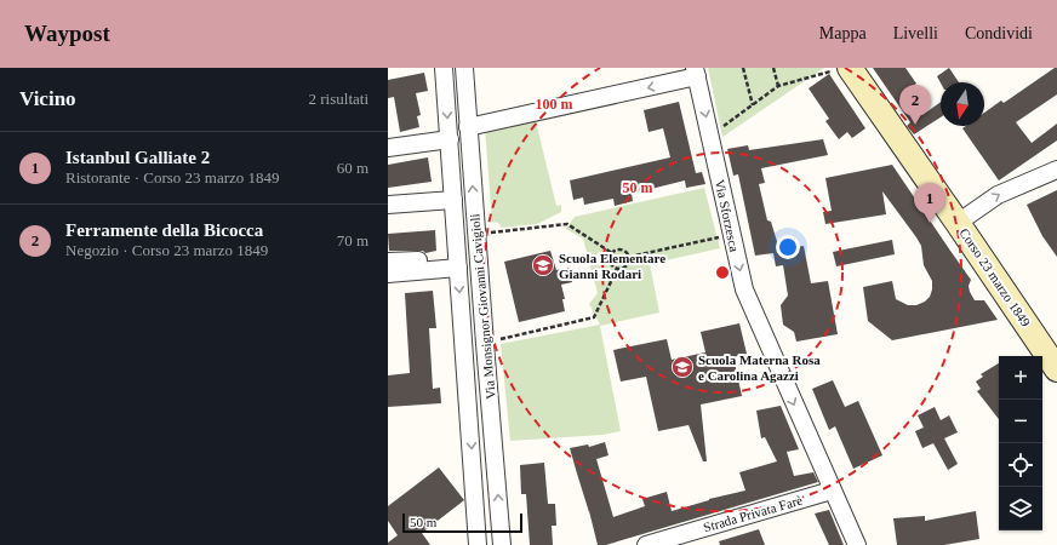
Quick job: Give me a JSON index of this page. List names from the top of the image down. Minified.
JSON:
{"streets":{"main road":["Corso 23 marzo 1849"],"street":["Via Sforzesca","Via Monsignor Giovanni Cavigioli","Strada Privata Farè"]},"crossings":[["Via Sforzesca","Strada Privata Farè"]],"one_way":["Via Sforzesca"],"places":{"school or university":["Scuola Elementare Gianni Rodari","Scuola Materna Rosa e Carolina Agazzi"]},"scale_bar":"50 m","north":"bottom","page":{"header":"Waypost","nav":["Mappa","Livelli","Condividi"],"heading":["Vicino","2 risultati"],"pins":["2","1"],"list":[{"mark":"1","name":"Istanbul Galliate 2","note":"Ristorante · Corso 23 marzo 1849","value":"60 m"},{"mark":"2","name":"Ferramente della Bicocca","note":"Negozio · Corso 23 marzo 1849","value":"70 m"}],"map_buttons":["+","−"],"scale":"50 m"},"rings":["100 m","50 m"]}
